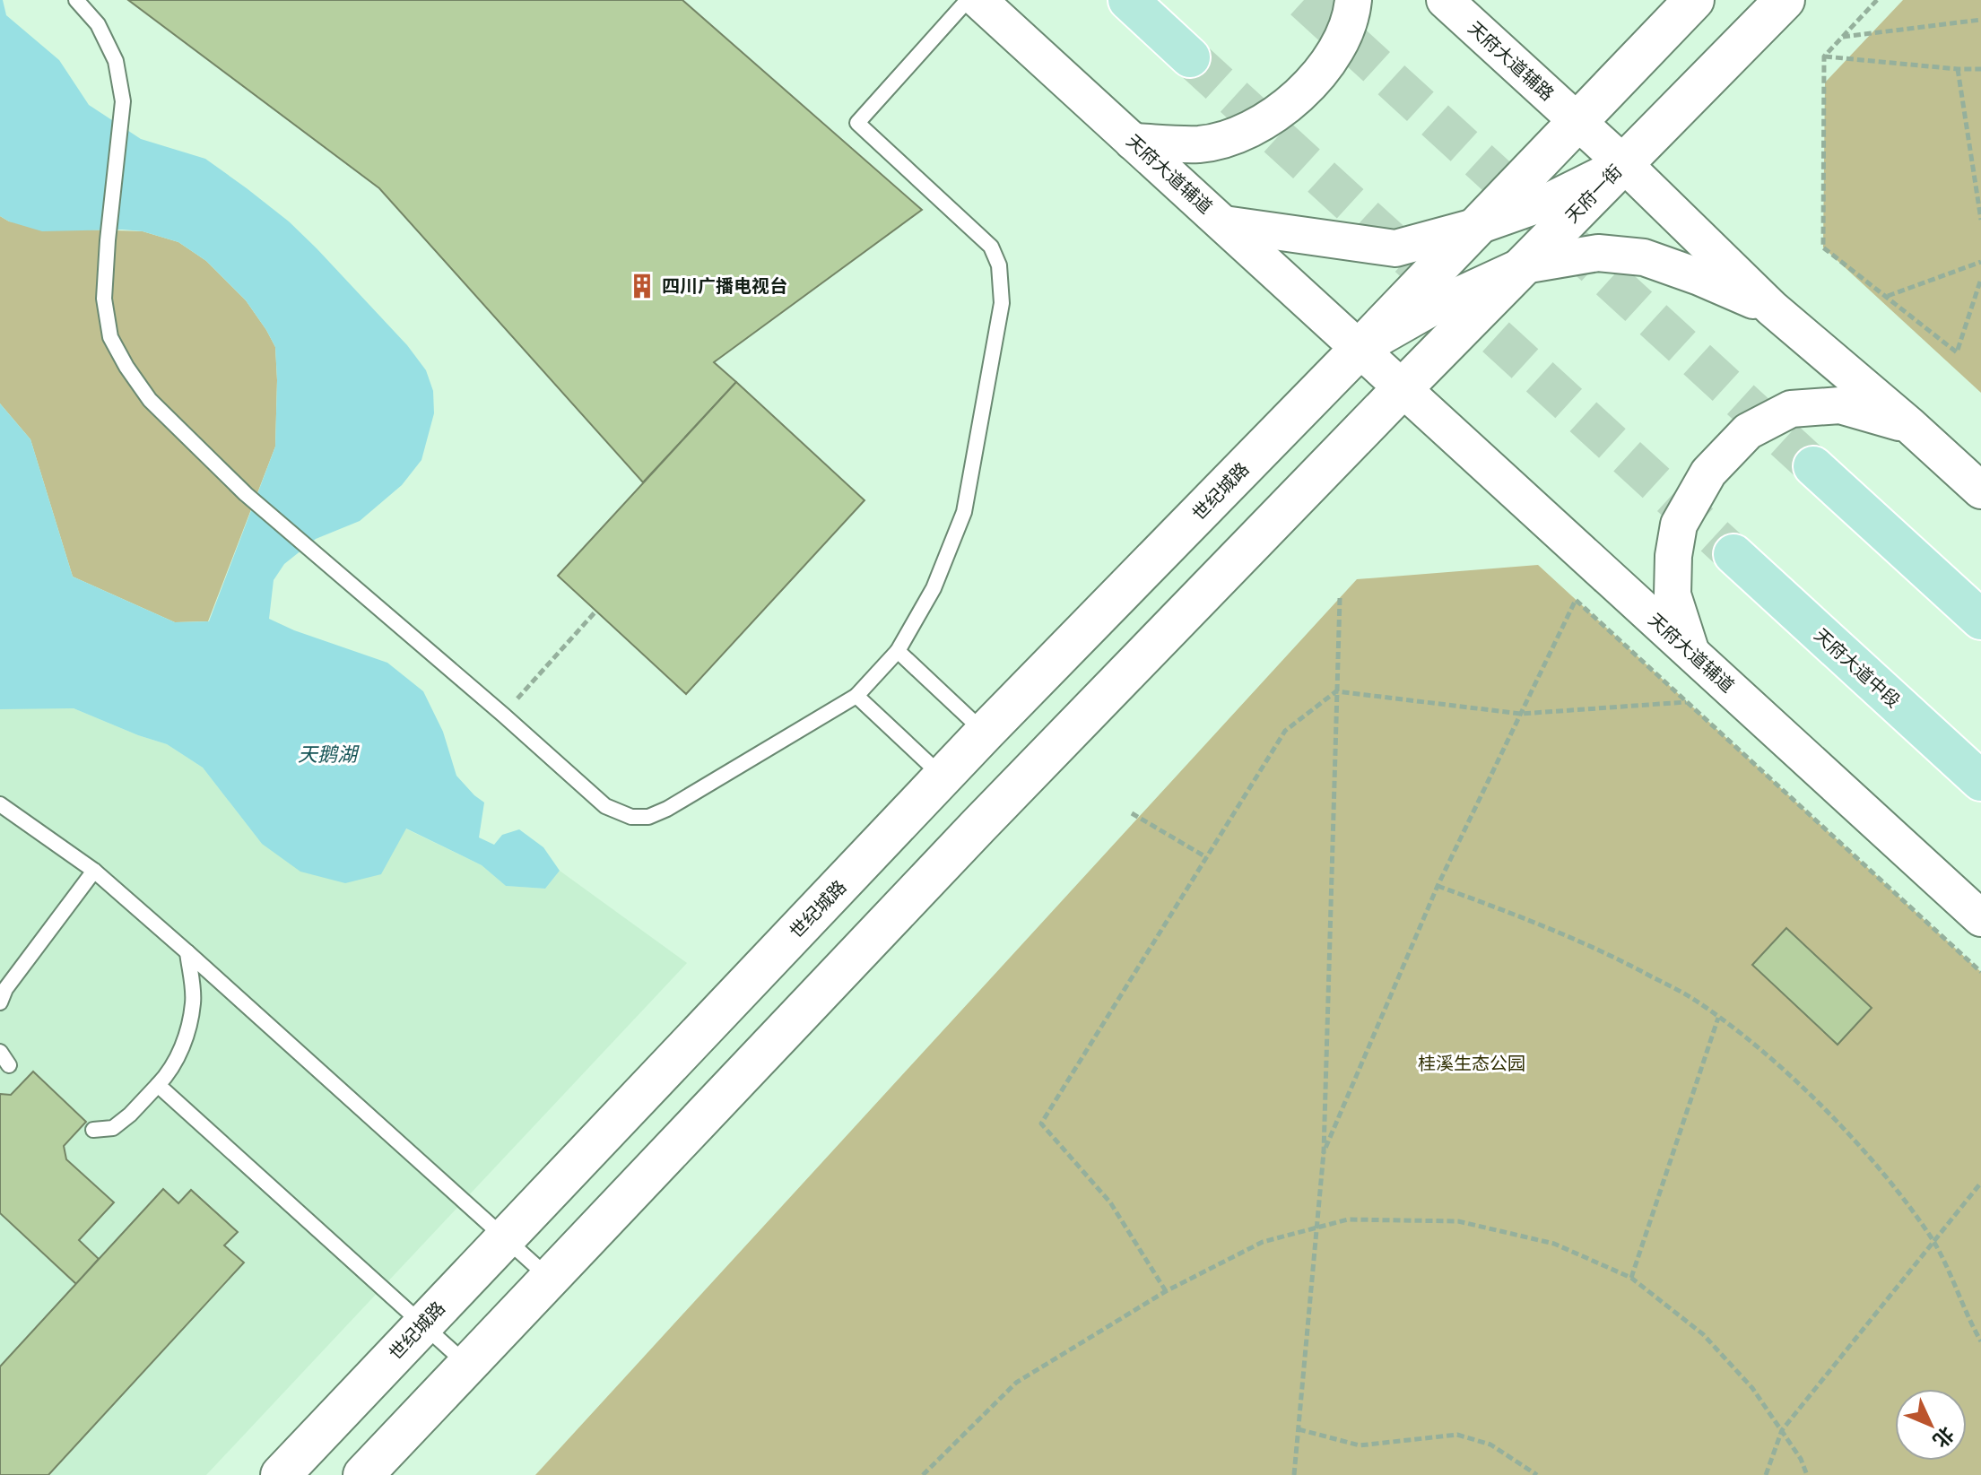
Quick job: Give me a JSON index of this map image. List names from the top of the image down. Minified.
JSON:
{"streets":{"main road":["天府一街","世纪城路","天府大道中段"],"street":["天府大道辅路","天府大道辅道"]},"crossings":[["天府大道辅路","天府一街"],["天府大道辅道","天府一街"],["天府大道辅道","世纪城路"]],"water":["天鹅湖"],"parks":["桂溪生态公园"],"places":{"building":["四川广播电视台"]},"north":"bottom right"}
